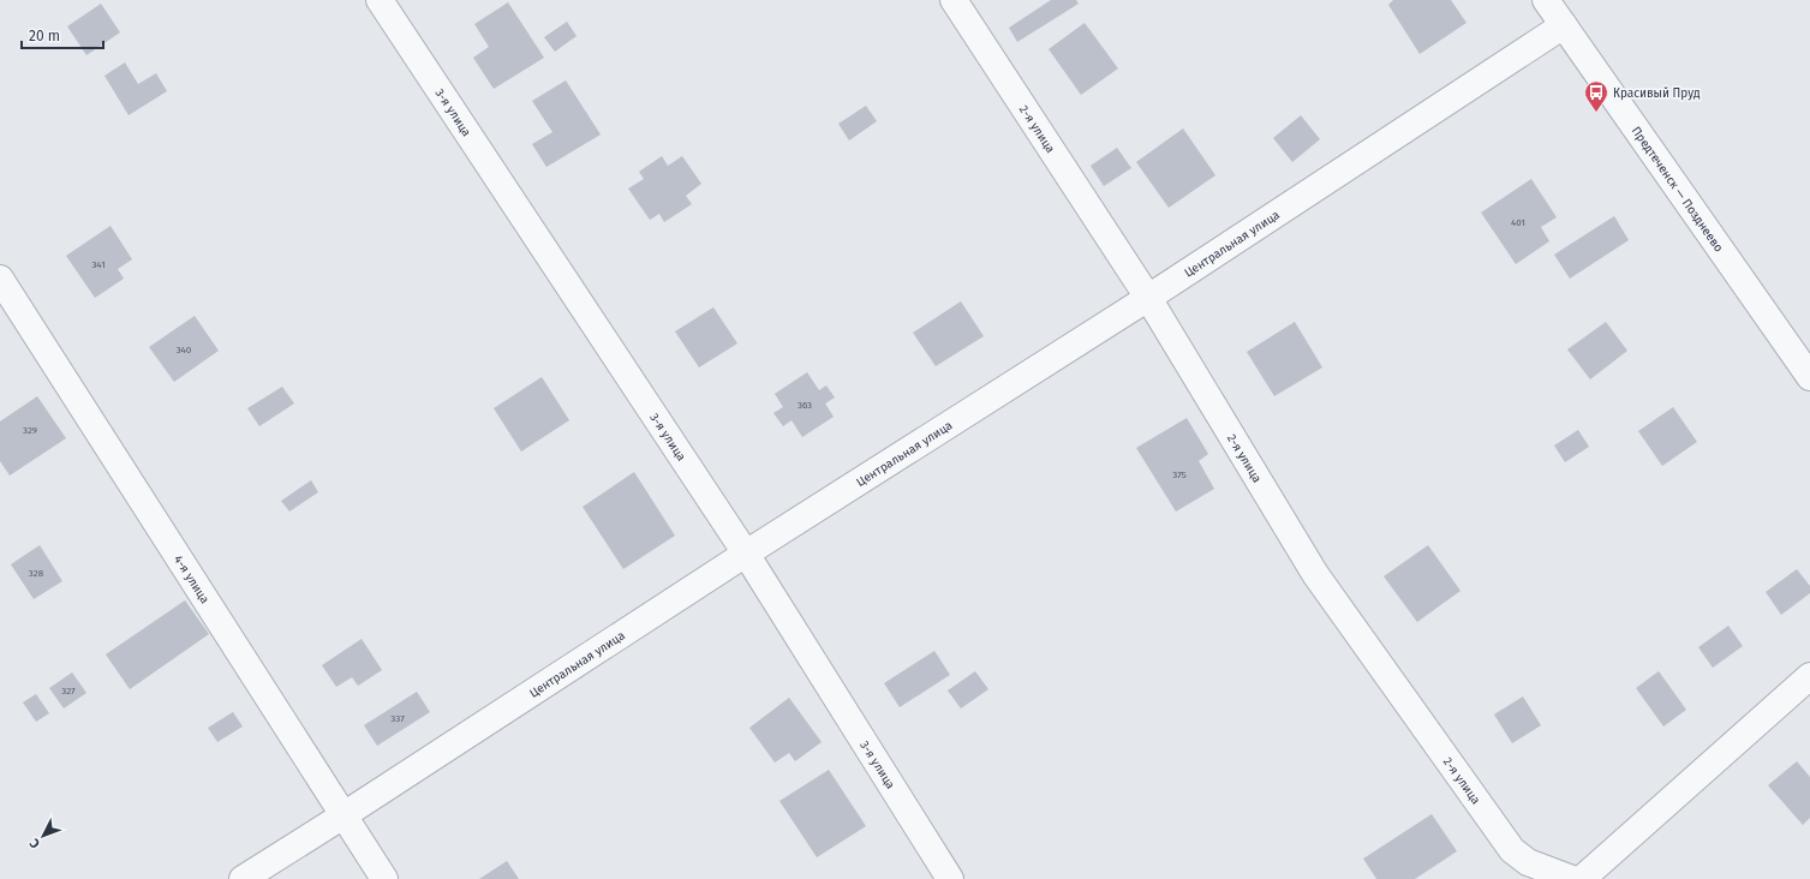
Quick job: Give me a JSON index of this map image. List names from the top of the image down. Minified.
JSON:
{"streets":{"street":["3-я улица","2-я улица","Предтеченск — Позднеево","Центральная улица","4-я улица"]},"crossings":[["3-я улица","Центральная улица"],["2-я улица","Центральная улица"],["Предтеченск — Позднеево","Центральная улица"],["Центральная улица","4-я улица"]],"places":{"bus stop":["Красивый Пруд"]},"house_numbers":["401","341","340","363","329","375","328","327","337"],"scale_bar":"20 m","north":"bottom left"}
